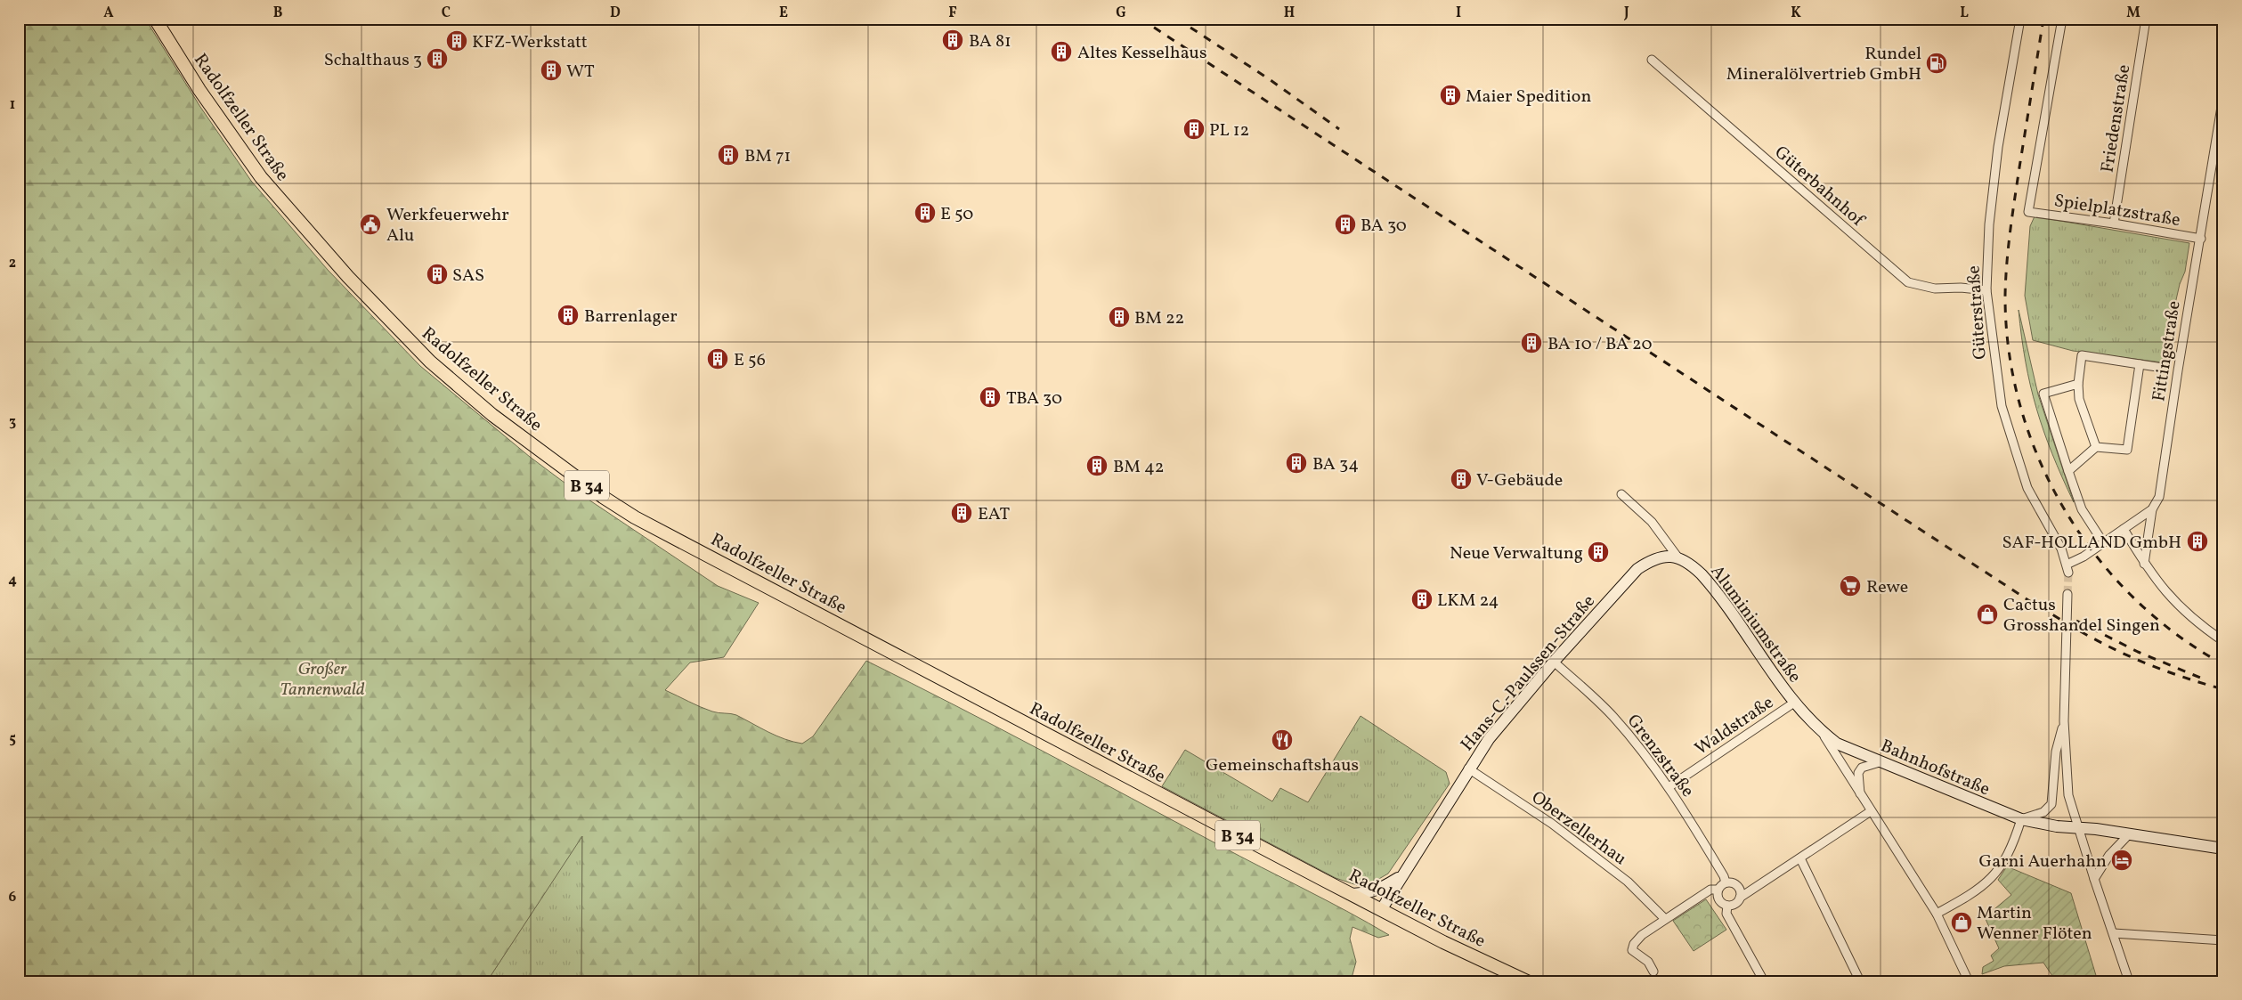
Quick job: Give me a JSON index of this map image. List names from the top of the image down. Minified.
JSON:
{"streets":{"main road":["Radolfzeller Straße","B 34"],"street":["Friedenstraße","Güterbahnhof","Spielplatzstraße","Güterstraße","Fittingstraße","Aluminiumstraße","Hans-C.-Paulssen-Straße","Waldstraße","Grenzstraße","Bahnhofstraße","Oberzellerhau"]},"crossings":[["Radolfzeller Straße","Hans-C.-Paulssen-Straße"],["Friedenstraße","Spielplatzstraße"],["Güterbahnhof","Güterstraße"],["Spielplatzstraße","Fittingstraße"],["Aluminiumstraße","Hans-C.-Paulssen-Straße"],["Aluminiumstraße","Waldstraße"],["Aluminiumstraße","Bahnhofstraße"],["Hans-C.-Paulssen-Straße","Grenzstraße"],["Hans-C.-Paulssen-Straße","Oberzellerhau"],["Waldstraße","Grenzstraße"]],"parks":["Großer Tannenwald"],"places":{"building":["BA 81","KFZ-Werkstatt","Altes Kesselhaus","Schalthaus 3","WT","Maier Spedition","PL 12","BM 71","E 50","BA 30","SAS","Barrenlager","BM 22","BA 10 / BA 20","E 56","TBA 30","BA 34","BM 42","V-Gebäude","EAT","SAF-HOLLAND GmbH","Neue Verwaltung","LKM 24"],"fuel station":["Rundel Mineralölvertrieb GmbH"],"public building":["Werkfeuerwehr Alu"],"supermarket":["Rewe"],"shop":["Cactus Grosshandel Singen","Martin Wenner Flöten"],"restaurant":["Gemeinschaftshaus"],"hotel":["Garni Auerhahn"]},"grid":{"columns":["A","B","C","D","E","F","G","H","I","J","K","L","M"],"rows":["1","2","3","4","5","6"]}}
